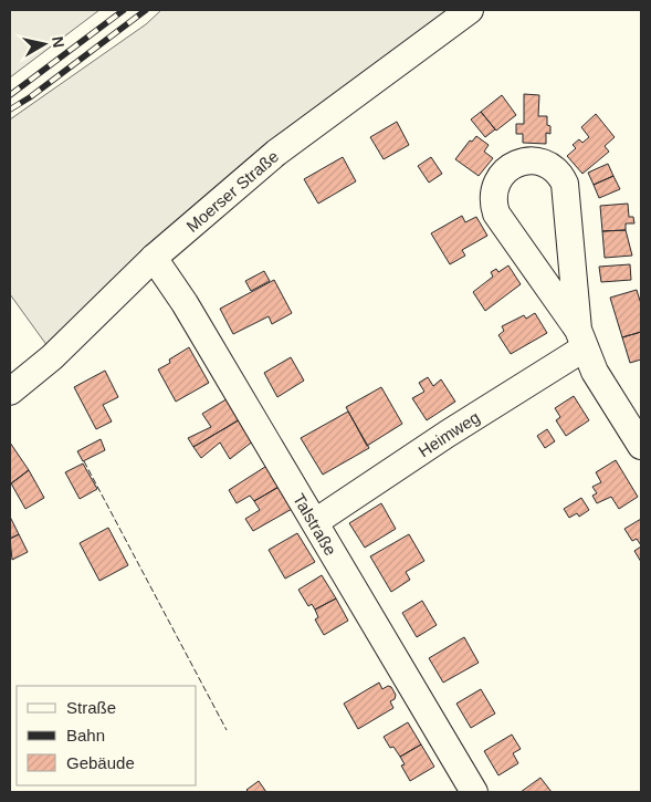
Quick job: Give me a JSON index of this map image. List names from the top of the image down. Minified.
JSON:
{"streets":{"street":["Moerser Straße","Heimweg","Talstraße"]},"crossings":[["Moerser Straße","Talstraße"],["Heimweg","Talstraße"]],"legend":["Straße","Bahn","Gebäude"],"north":"right"}
